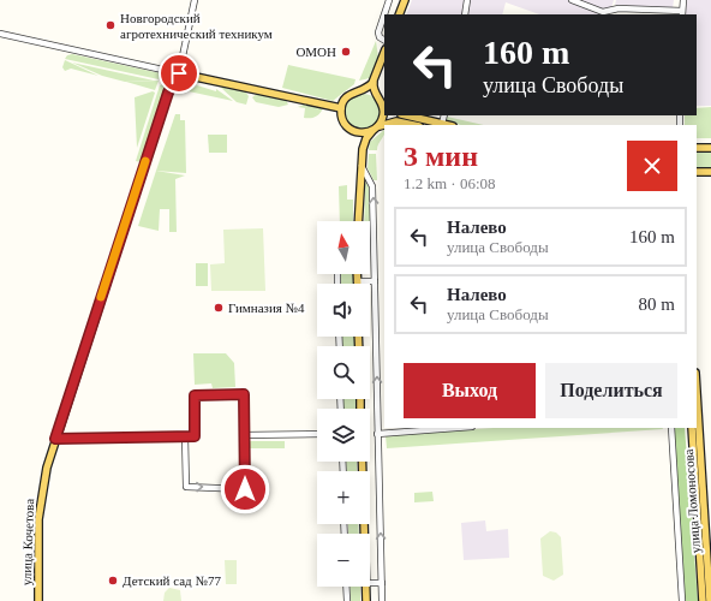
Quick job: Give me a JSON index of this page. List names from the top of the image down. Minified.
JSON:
{"streets":{"main road":["улица Ломоносова","улица Кочетова"]},"places":["Новгородский агротехнический техникум","ОМОН","Гимназия №4","Детский сад №77"],"north":"top","page":{"turn":["160 m","улица Свободы"],"heading":["3 мин","1.2 km · 06:08"],"list":[{"name":"Налево","note":"улица Свободы","value":"160 m"},{"name":"Налево","note":"улица Свободы","value":"80 m"}],"map_buttons":["+","−"],"buttons":["Выход","Поделиться"]}}
